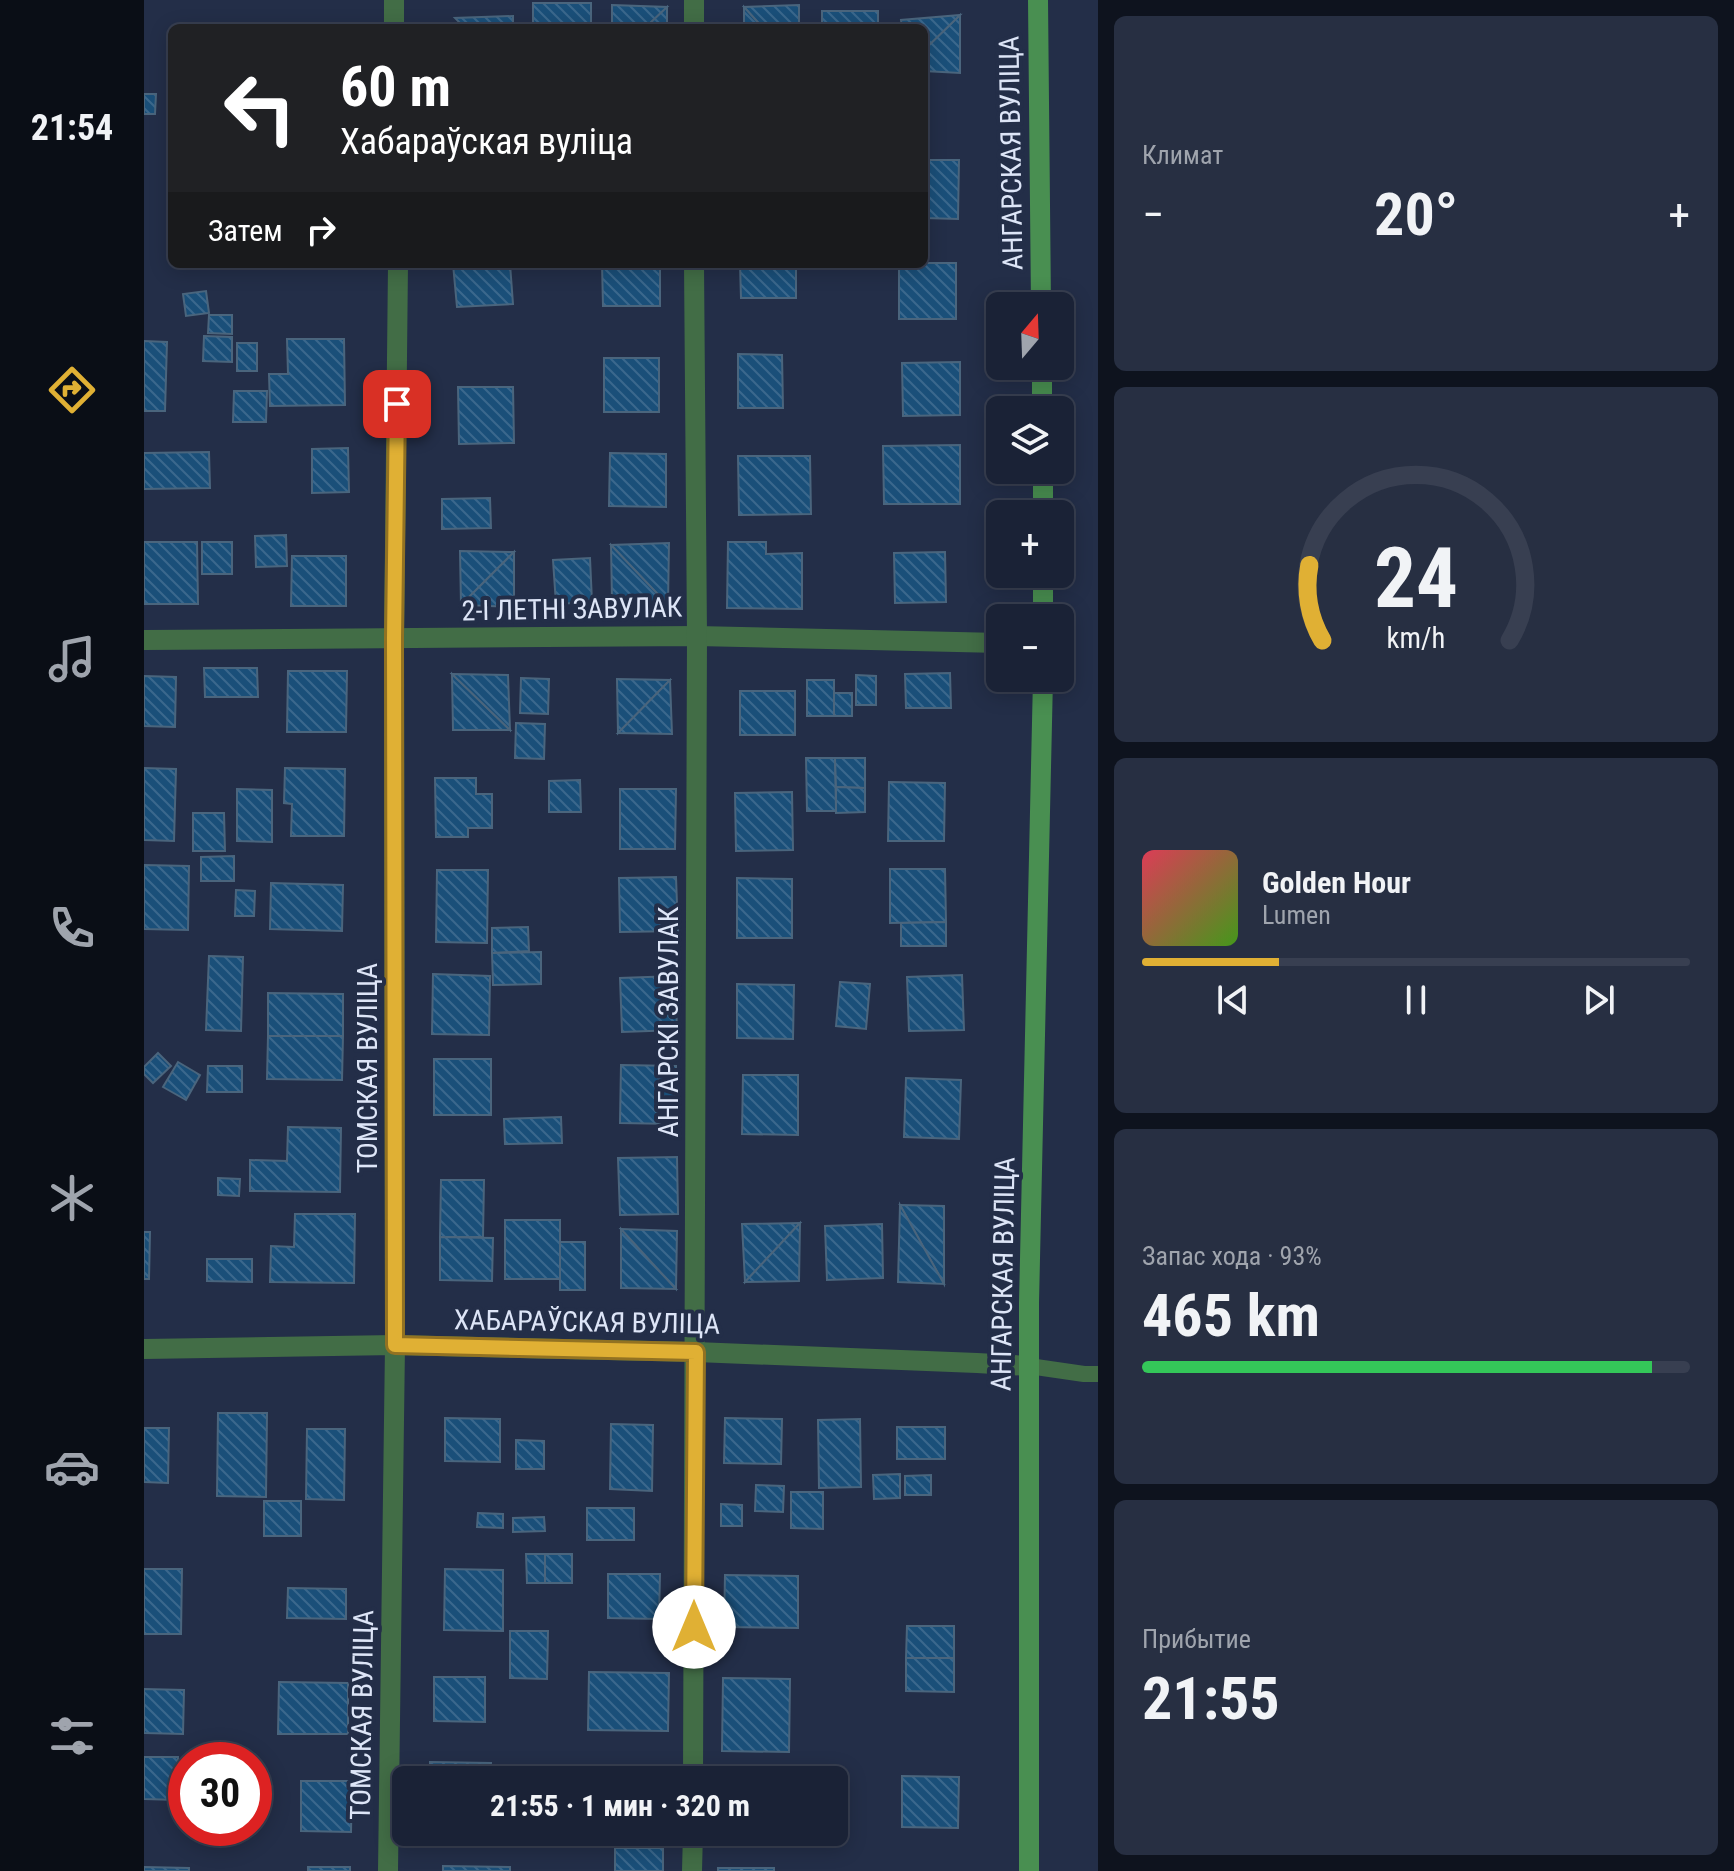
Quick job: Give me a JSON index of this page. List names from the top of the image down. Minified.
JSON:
{"streets":{"main road":["АНГАРСКАЯ ВУЛІЦА"],"street":["2-І ЛЕТНІ ЗАВУЛАК","АНГАРСКІ ЗАВУЛАК","ТОМСКАЯ ВУЛІЦА","ХАБАРАЎСКАЯ ВУЛІЦА"]},"crossings":[["АНГАРСКАЯ ВУЛІЦА","ХАБАРАЎСКАЯ ВУЛІЦА"],["2-І ЛЕТНІ ЗАВУЛАК","АНГАРСКІ ЗАВУЛАК"],["2-І ЛЕТНІ ЗАВУЛАК","ТОМСКАЯ ВУЛІЦА"],["АНГАРСКІ ЗАВУЛАК","ХАБАРАЎСКАЯ ВУЛІЦА"],["ТОМСКАЯ ВУЛІЦА","ХАБАРАЎСКАЯ ВУЛІЦА"]],"north":"top","page":{"tabs":"21:54","tile":["Климат",["Запас хода · 93%","465 km"],["Прибытие","21:55"]],"turn":["60 m","Хабараўская вуліца"],"heat":["−","20°","+"],"then":"Затем","map_buttons":["+","−"],"song":["Golden Hour","Lumen"],"limit":"30","trip":"21:55 · 1 мин · 320 m","gauge":["24","km/h"]}}
